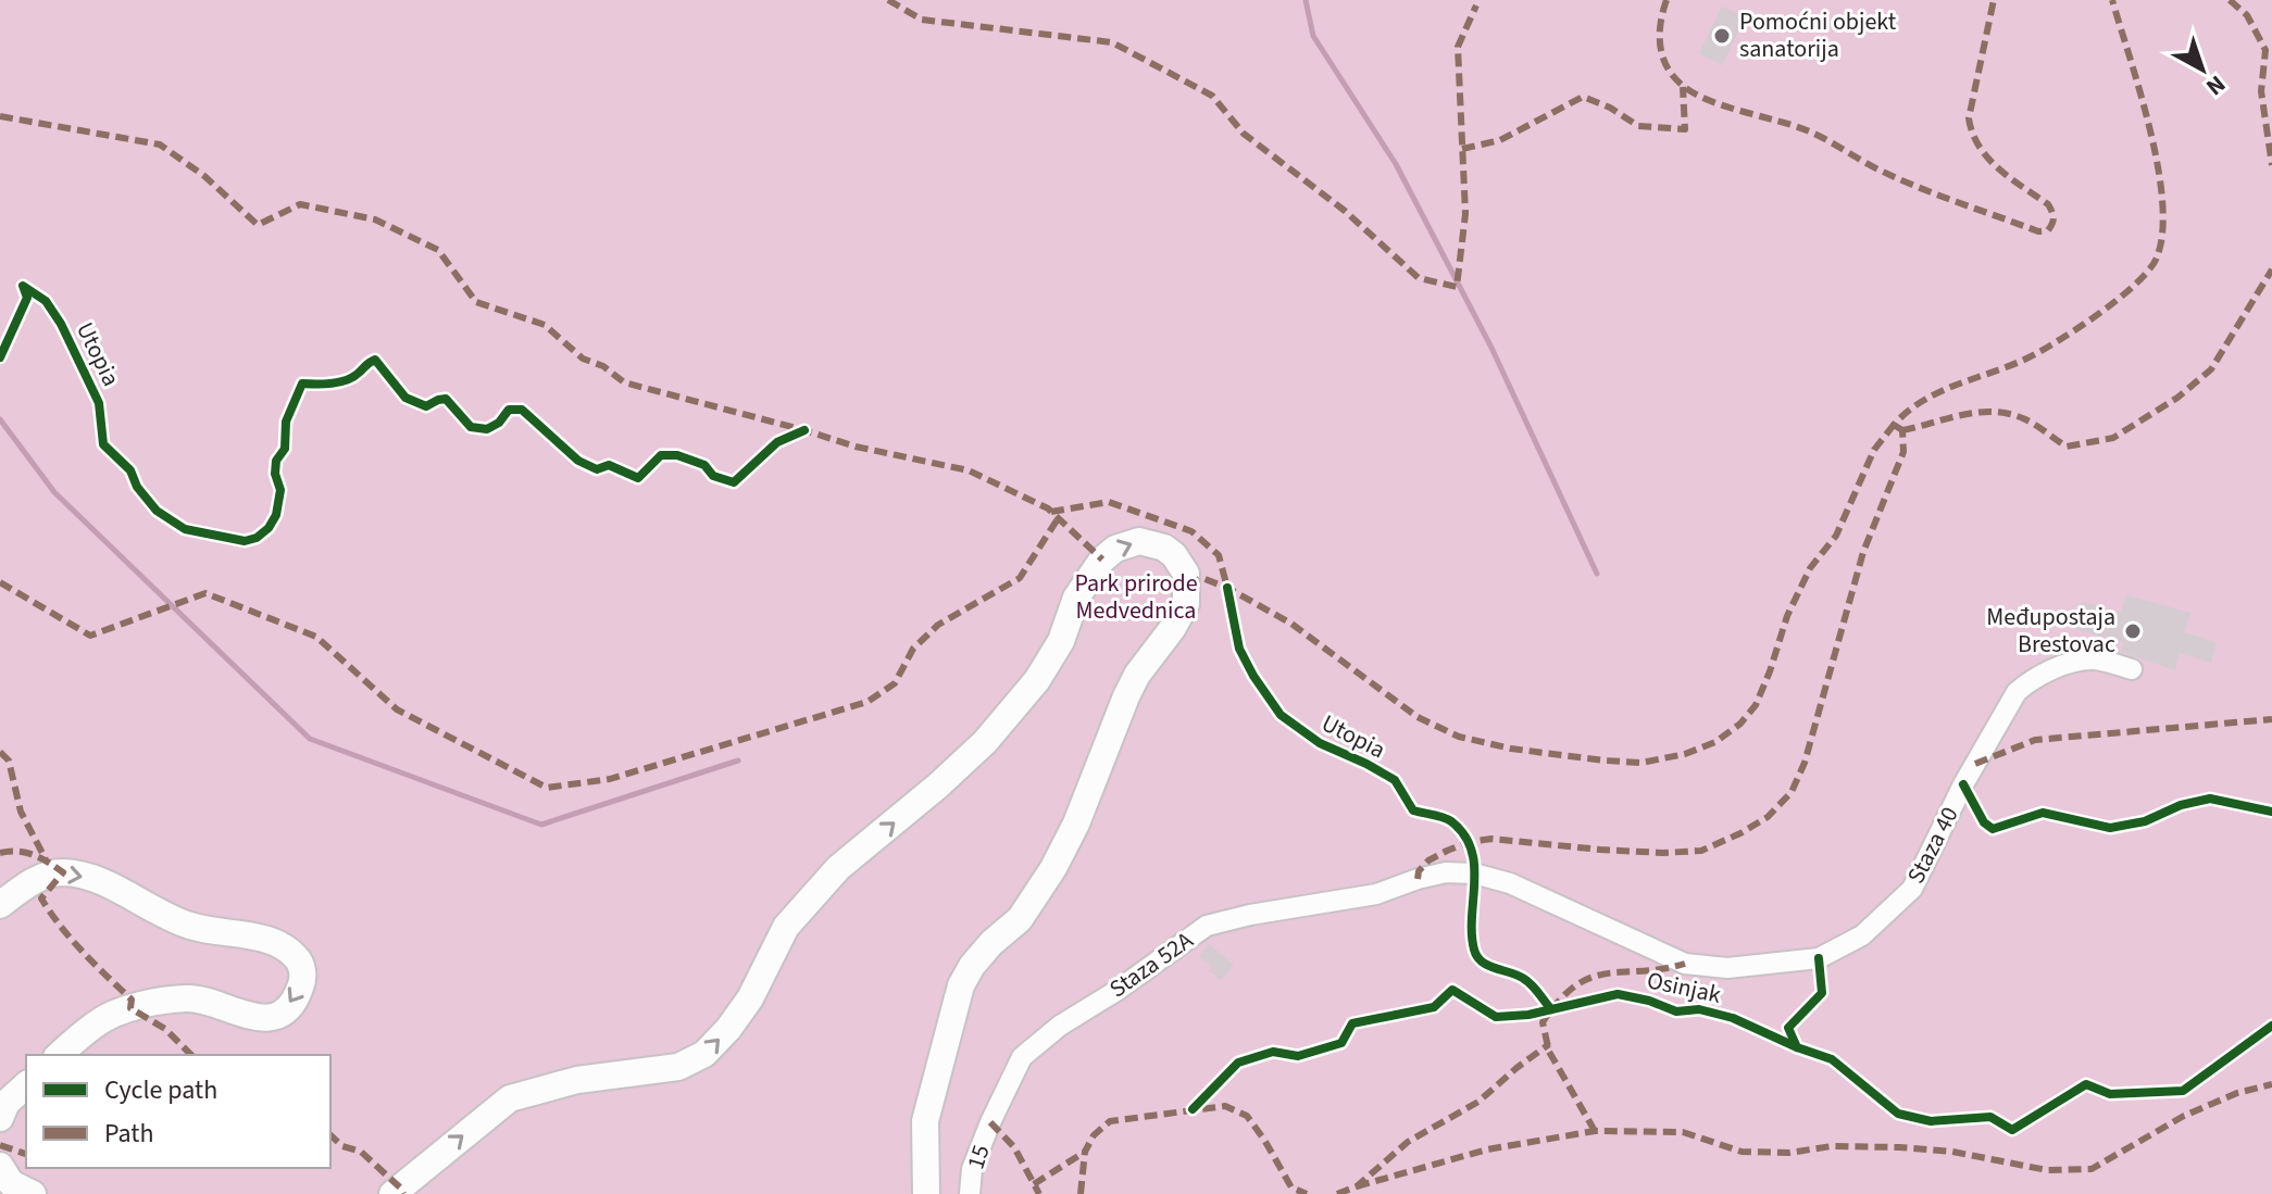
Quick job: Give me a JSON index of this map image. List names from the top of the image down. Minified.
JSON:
{"streets":{"lane":["Staza 40","Staza 52A","15"],"cycle path":["Utopia","Osinjak"]},"crossings":[["Staza 40","Staza 52A"],["Staza 52A","15"]],"parks":["Park prirode Medvednica"],"places":["Pomoćni objekt sanatorija","Međupostaja Brestovac"],"legend":["Cycle path","Path"],"north":"bottom right"}
